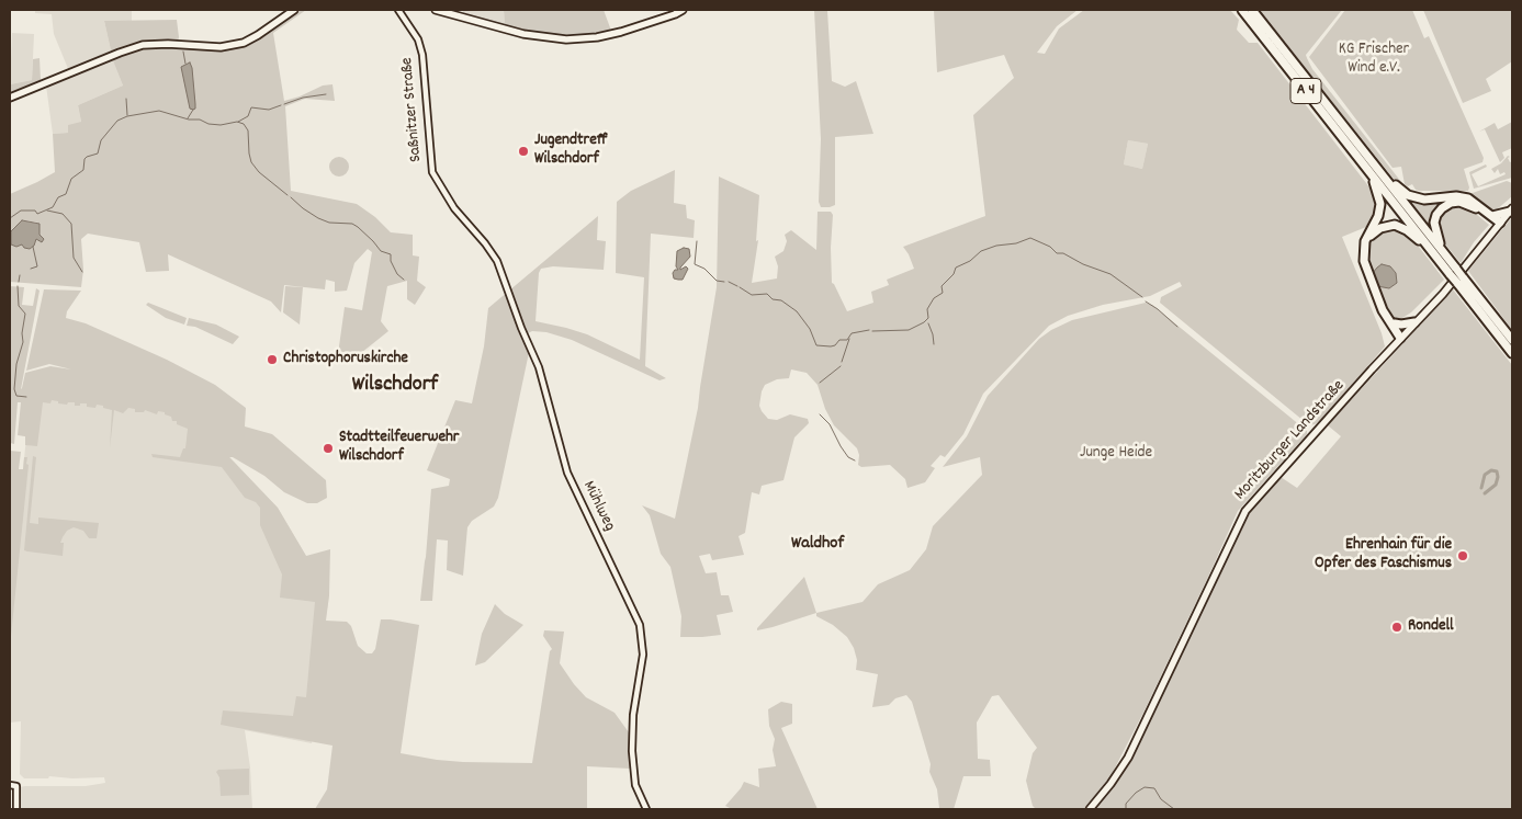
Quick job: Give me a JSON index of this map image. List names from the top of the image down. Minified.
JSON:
{"streets":{"highway":["A 4"],"main road":["Moritzburger Landstraße"],"street":["Saßnitzer Straße","Mühlweg"]},"crossings":[["Saßnitzer Straße","Mühlweg"]],"districts":["Wilschdorf","Waldhof"],"parks":["KG Frischer Wind e.V.","Junge Heide"],"places":["Jugendtreff Wilschdorf","Christophoruskirche","Stadtteilfeuerwehr Wilschdorf","Ehrenhain für die Opfer des Faschismus","Rondell"]}
